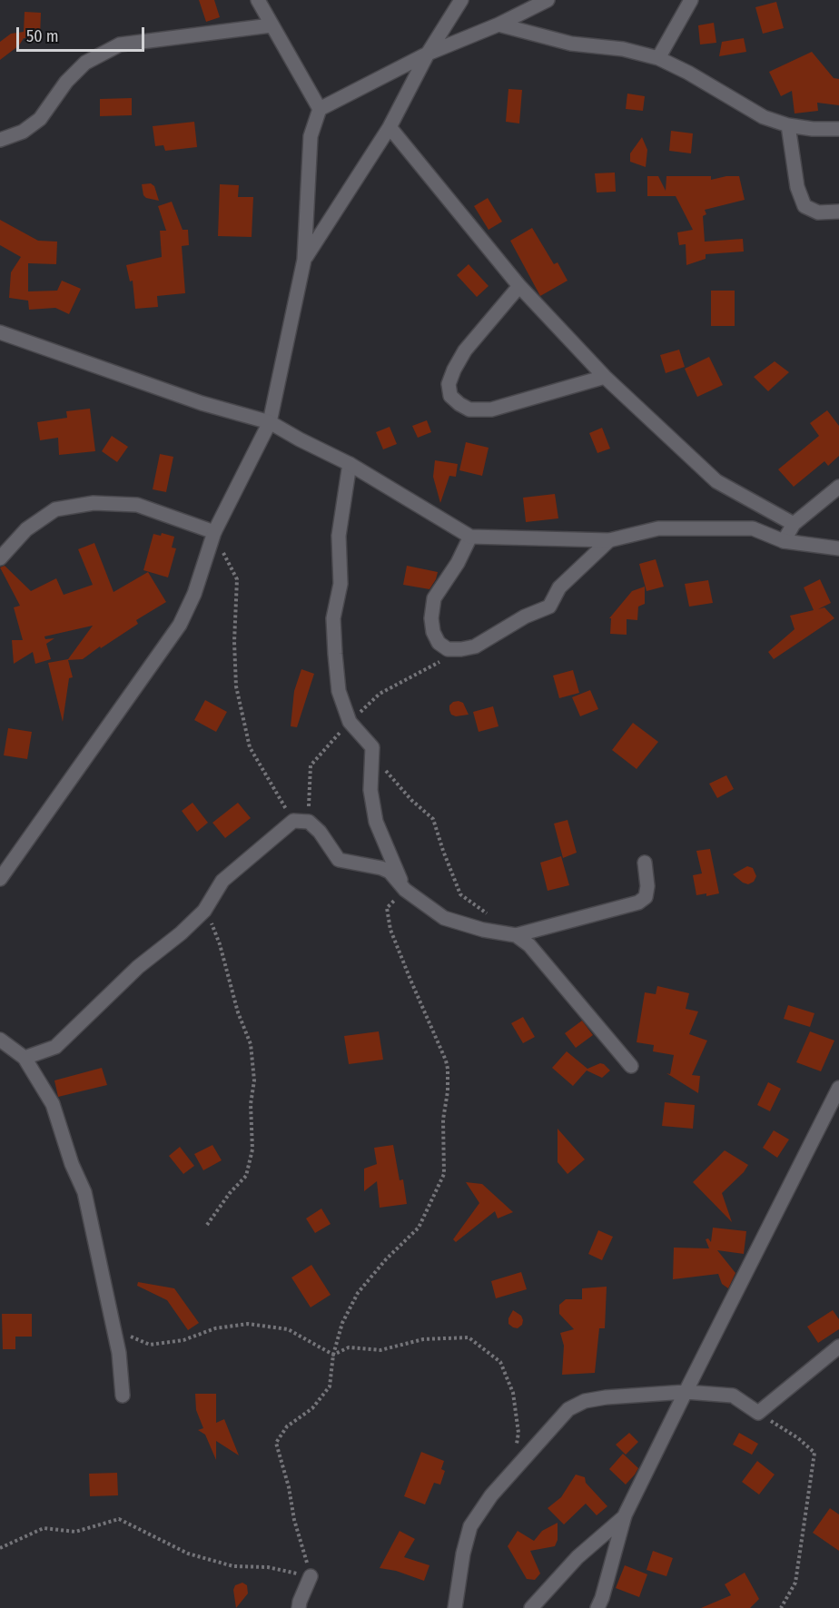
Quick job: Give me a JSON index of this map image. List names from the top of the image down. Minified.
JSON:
{"scale_bar":"50 m"}
